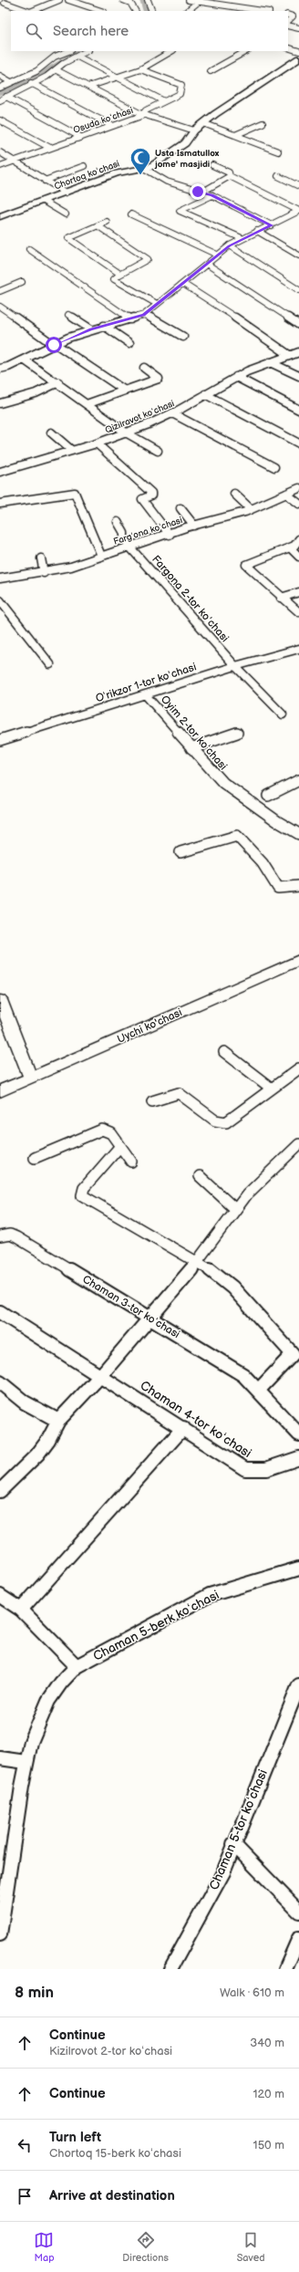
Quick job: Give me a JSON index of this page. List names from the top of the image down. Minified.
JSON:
{"streets":{"main road":["Chortoq koʻchasi","Uychi ko'chasi"],"street":["Osuda koʻchasi","Qizilravot koʻchasi","Fargʻona koʻchasi","Fargona 2-tor koʻchasi","Oʻrikzor 1-tor koʻchasi","Oyim 2-tor koʻchasi","Chaman 3-tor koʻchasi","Chaman 4-tor koʻchasi","Chaman 5-berk koʻchasi","Chaman 5-tor koʻchasi"]},"crossings":[["Fargʻona koʻchasi","Fargona 2-tor koʻchasi"],["Fargona 2-tor koʻchasi","Oʻrikzor 1-tor koʻchasi"],["Oʻrikzor 1-tor koʻchasi","Oyim 2-tor koʻchasi"]],"places":{"mosque":["Usta Ismatullox jome' masjidi"]},"page":{"search":"Search here","heading":["8 min","Walk · 610 m"],"list":[["Continue","Kizilrovot 2-tor koʻchasi","340 m"],["Continue","120 m"],["Turn left","Chortoq 15-berk koʻchasi","150 m"],"Arrive at destination"],"nav":["Map","Directions","Saved"]}}
